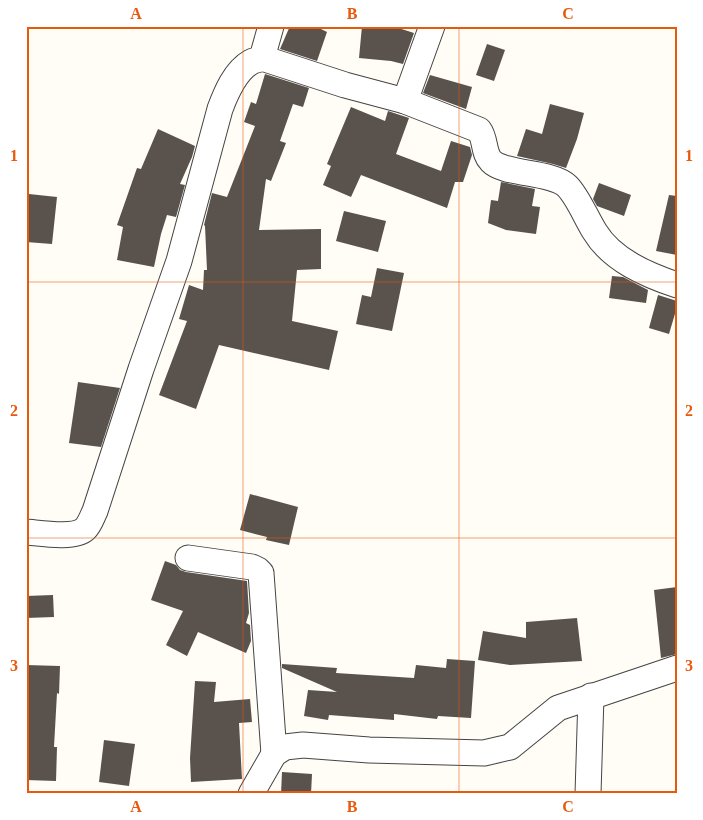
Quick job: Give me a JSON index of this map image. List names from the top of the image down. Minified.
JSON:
{"grid":{"columns":["A","B","C"],"rows":["1","2","3"]}}
